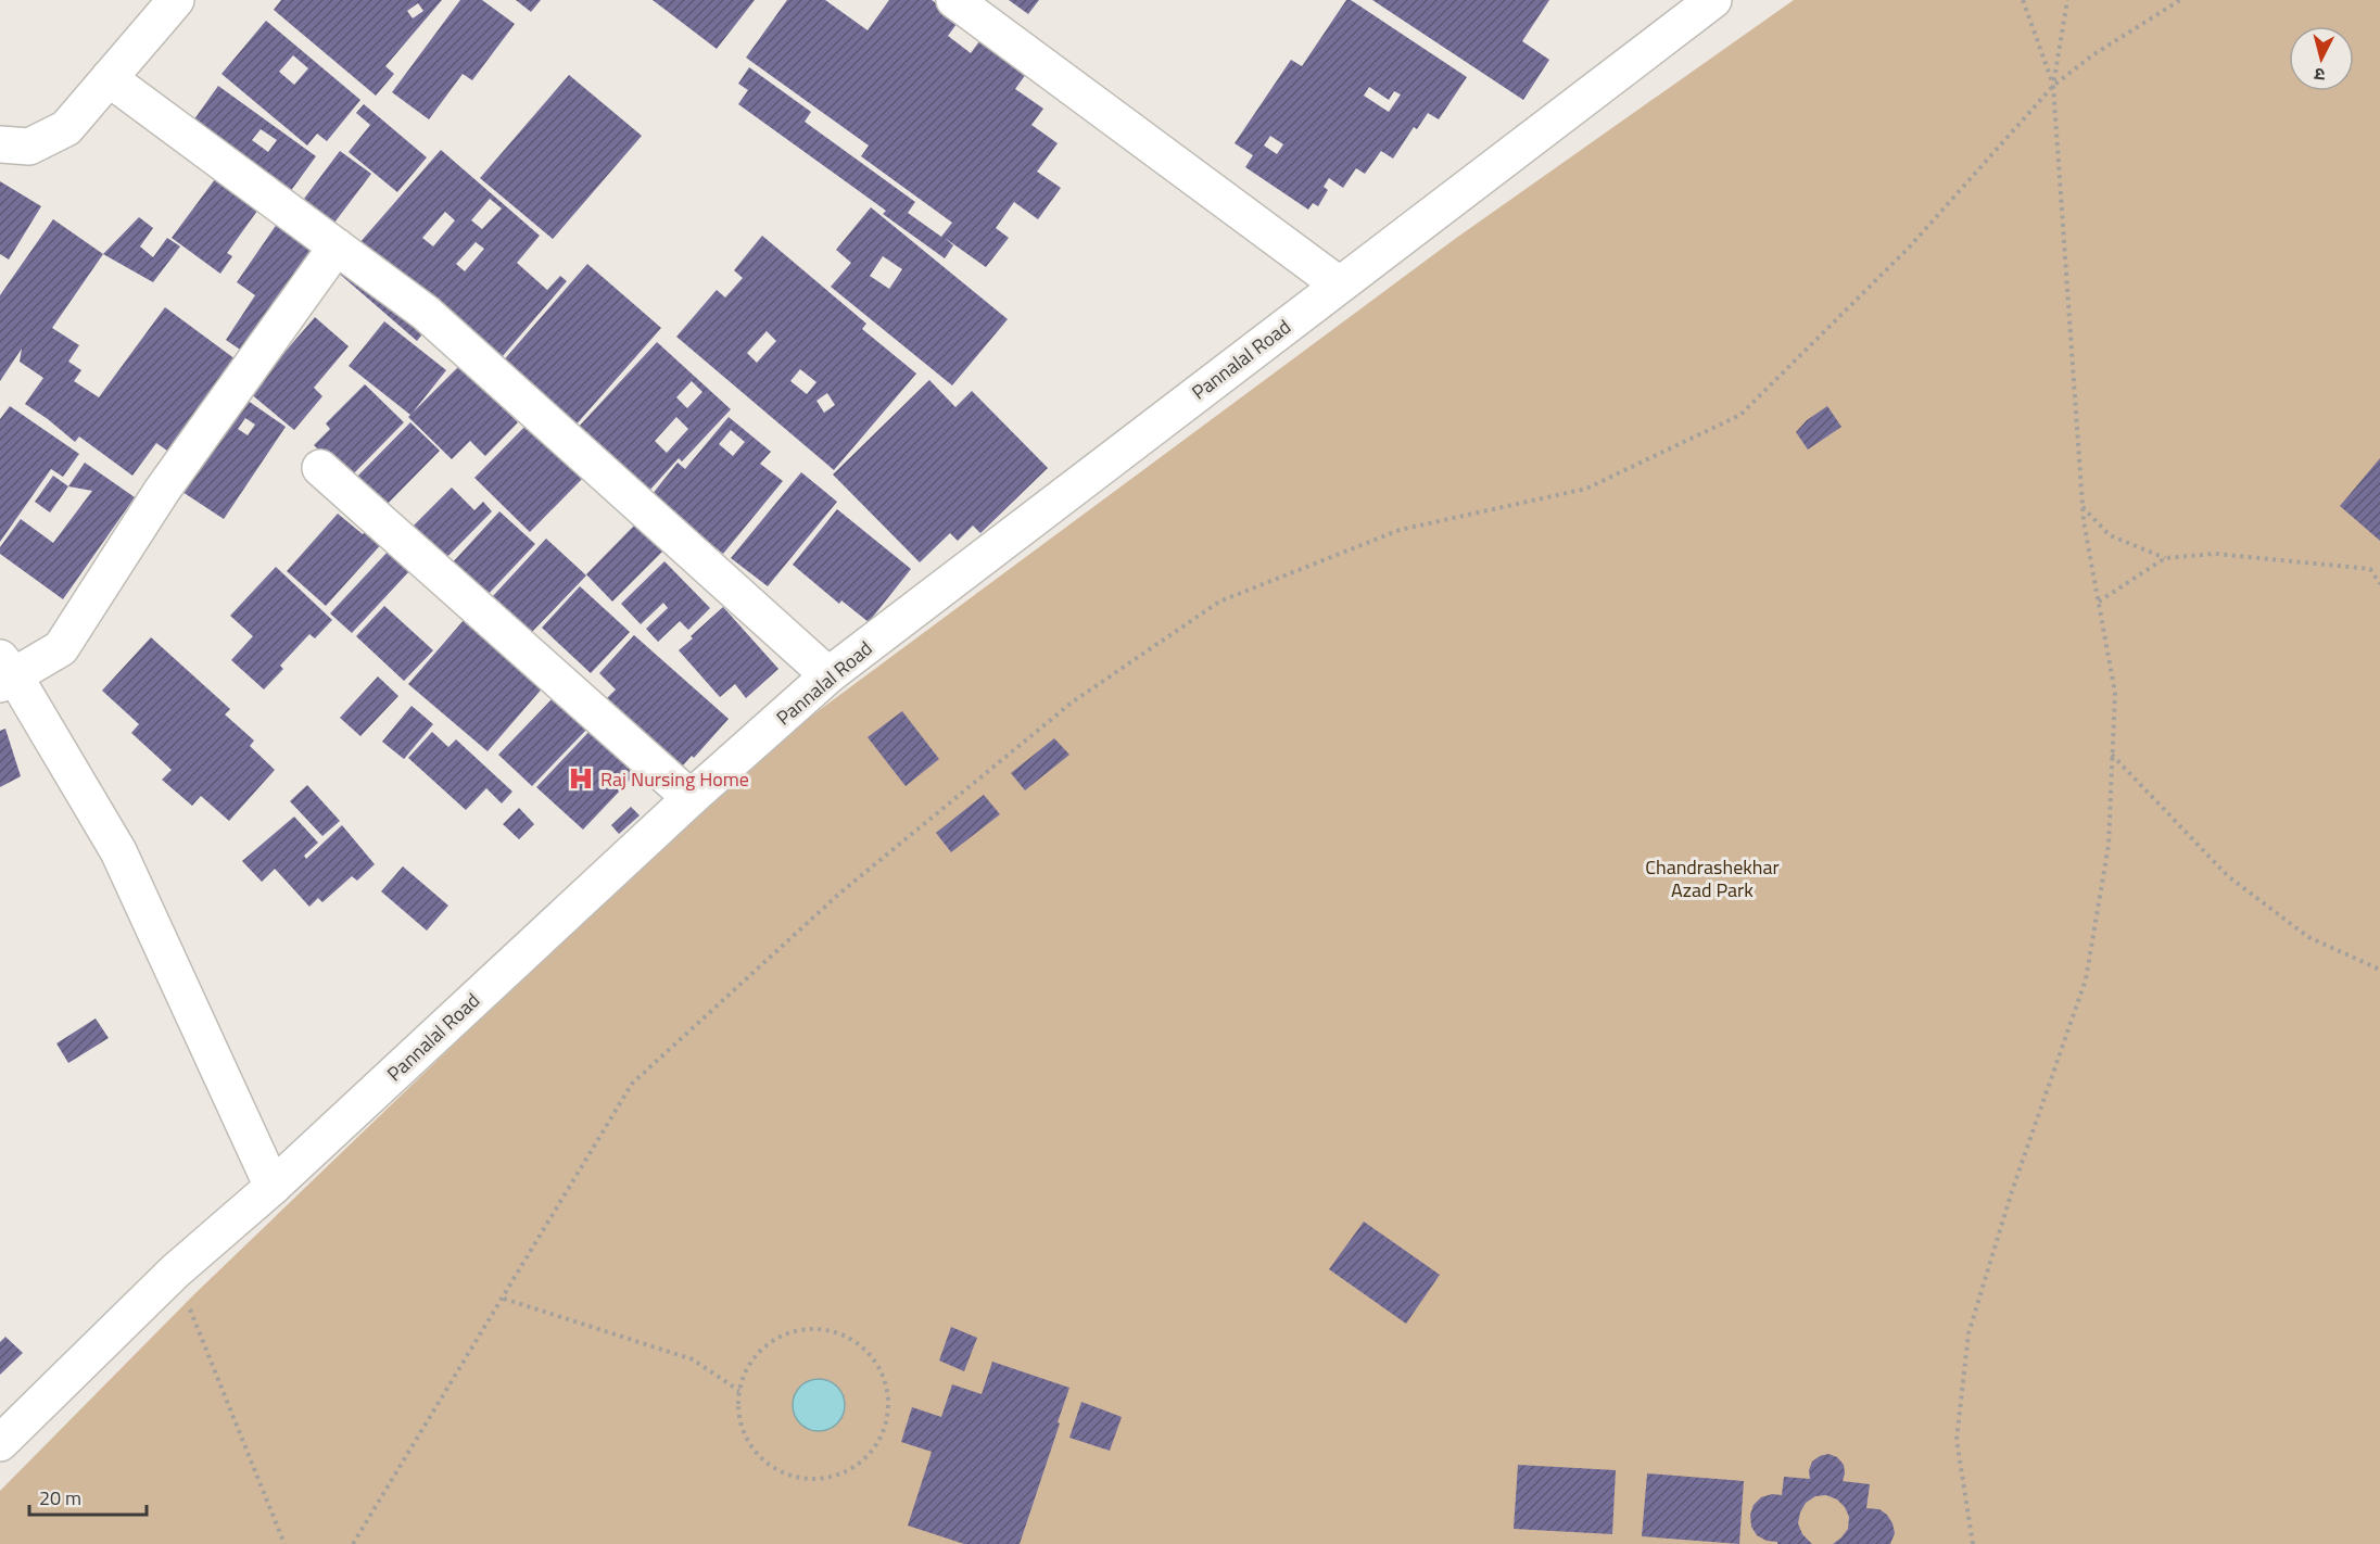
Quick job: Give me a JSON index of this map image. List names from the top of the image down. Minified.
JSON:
{"streets":{"street":["Pannalal Road"]},"parks":["Chandrashekhar Azad Park"],"places":{"hospital":["Raj Nursing Home"]},"scale_bar":"20 m","north":"bottom"}
